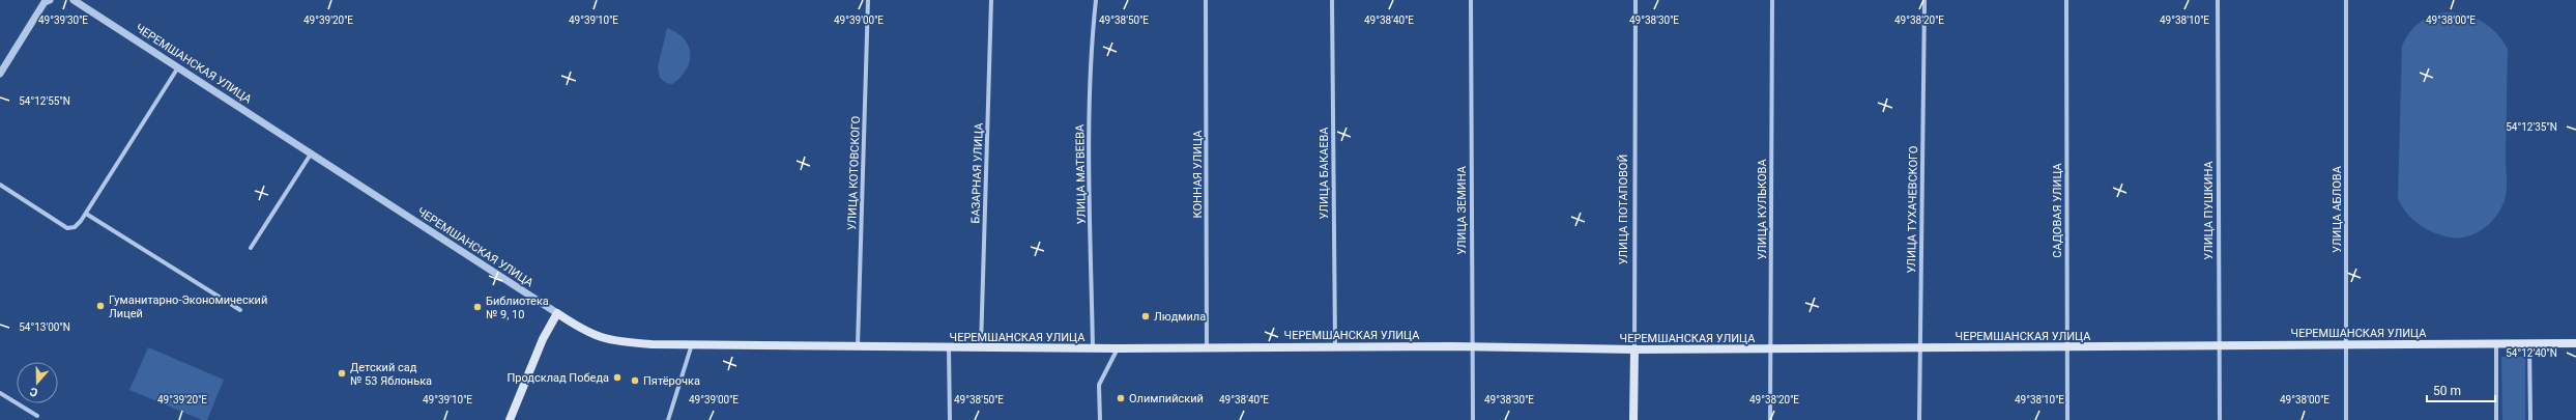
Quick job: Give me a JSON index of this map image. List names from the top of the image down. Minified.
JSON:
{"streets":{"main road":["ЧЕРЕМШАНСКАЯ УЛИЦА","УЛИЦА ПОТАПОВОЙ"],"street":["УЛИЦА КОТОВСКОГО","БАЗАРНАЯ УЛИЦА","УЛИЦА БАКАЕВА","УЛИЦА МАТВЕЕВА","КОННАЯ УЛИЦА","УЛИЦА КУЛЬКОВА","УЛИЦА ТУХАЧЕВСКОГО","УЛИЦА АБЛОВА","УЛИЦА ЗЕМИНА","САДОВАЯ УЛИЦА","УЛИЦА ПУШКИНА"]},"crossings":[["ЧЕРЕМШАНСКАЯ УЛИЦА","УЛИЦА КОТОВСКОГО"],["ЧЕРЕМШАНСКАЯ УЛИЦА","БАЗАРНАЯ УЛИЦА"],["ЧЕРЕМШАНСКАЯ УЛИЦА","УЛИЦА БАКАЕВА"],["ЧЕРЕМШАНСКАЯ УЛИЦА","УЛИЦА МАТВЕЕВА"],["ЧЕРЕМШАНСКАЯ УЛИЦА","КОННАЯ УЛИЦА"],["ЧЕРЕМШАНСКАЯ УЛИЦА","УЛИЦА ПОТАПОВОЙ"],["ЧЕРЕМШАНСКАЯ УЛИЦА","УЛИЦА КУЛЬКОВА"],["ЧЕРЕМШАНСКАЯ УЛИЦА","УЛИЦА ТУХАЧЕВСКОГО"],["ЧЕРЕМШАНСКАЯ УЛИЦА","УЛИЦА АБЛОВА"],["ЧЕРЕМШАНСКАЯ УЛИЦА","УЛИЦА ЗЕМИНА"],["ЧЕРЕМШАНСКАЯ УЛИЦА","САДОВАЯ УЛИЦА"],["ЧЕРЕМШАНСКАЯ УЛИЦА","УЛИЦА ПУШКИНА"]],"places":["Гуманитарно-Экономический Лицей","Библиотека № 9, 10","Людмила","Детский сад № 53 Яблонька","Продсклад Победа","Пятёрочка","Олимпийский"],"scale_bar":"50 m","north":"bottom","coordinates":["49°39'30\"E","49°39'20\"E","49°39'10\"E","49°39'00\"E","49°38'50\"E","49°38'40\"E","49°38'30\"E","49°38'20\"E","49°38'10\"E","49°38'00\"E","54°12'55\"N","54°12'35\"N","54°13'00\"N","54°12'40\"N"]}
